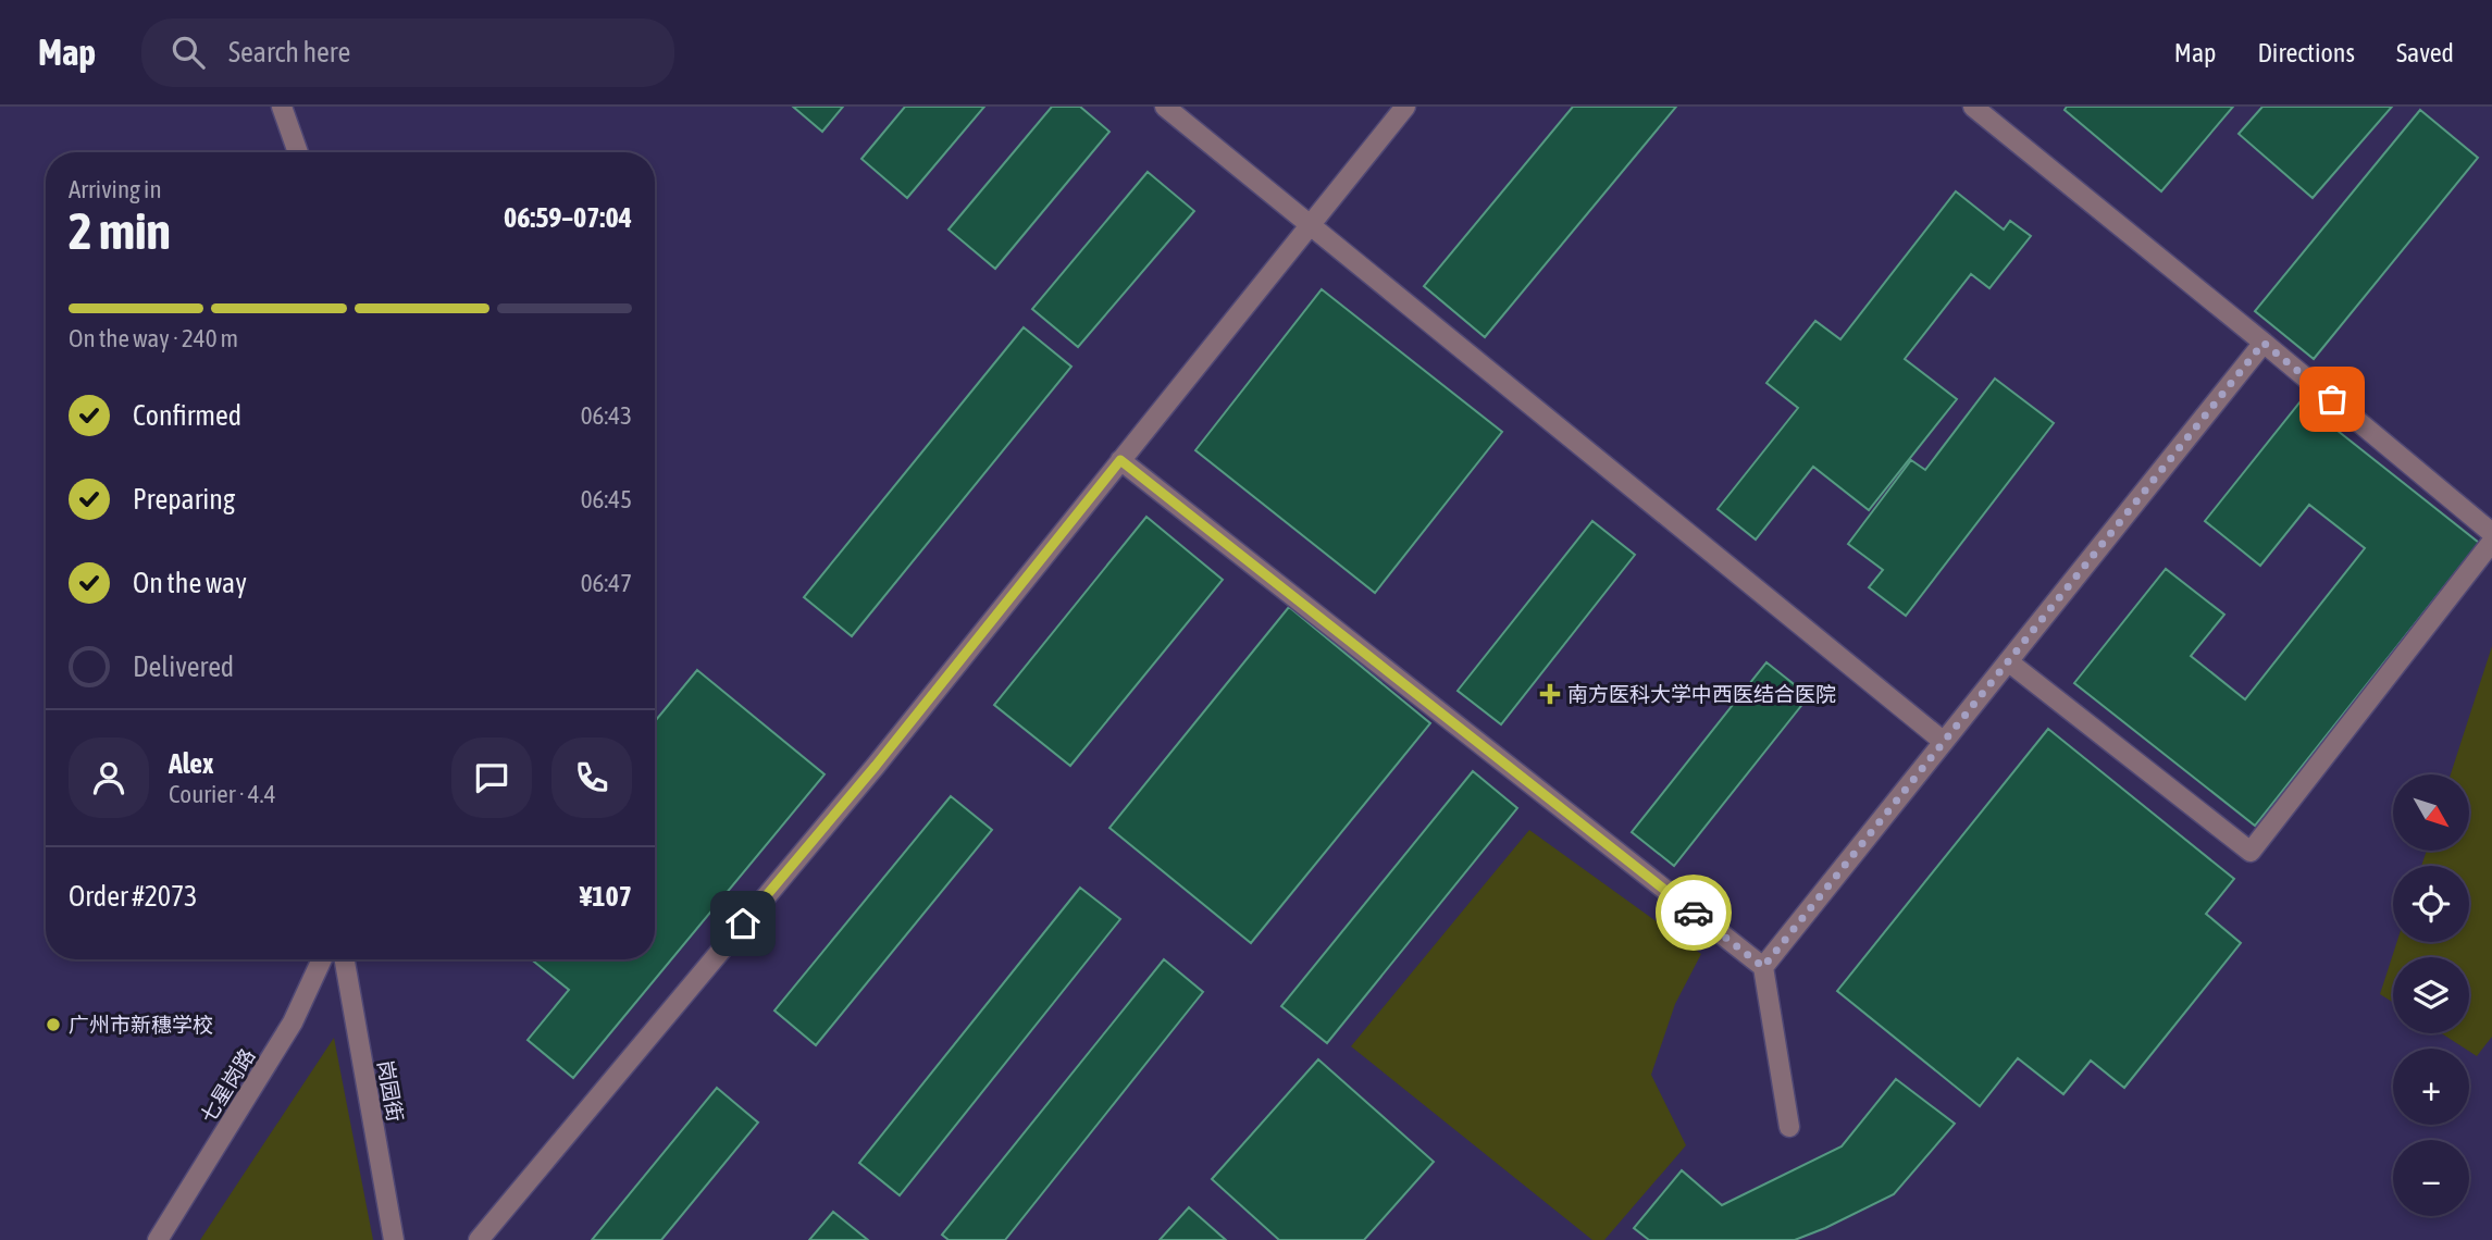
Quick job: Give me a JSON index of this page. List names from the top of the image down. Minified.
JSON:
{"streets":{"street":["七星岗路","岗园街"]},"places":{"health":["南方医科大学中西医结合医院"],"other":["广州市新穗学校"]},"north":"bottom right","page":{"header":"Map","search":"Search here","nav":["Map","Directions","Saved"],"heading":["2 min","Arriving in","06:59–07:04"],"panel":["Alex","Courier · 4.4","Order #2073","¥107"],"bar":"On the way · 240 m","list":[["Confirmed","06:43"],["Preparing","06:45"],["On the way","06:47"],"Delivered"],"map_buttons":["+","−"]}}
